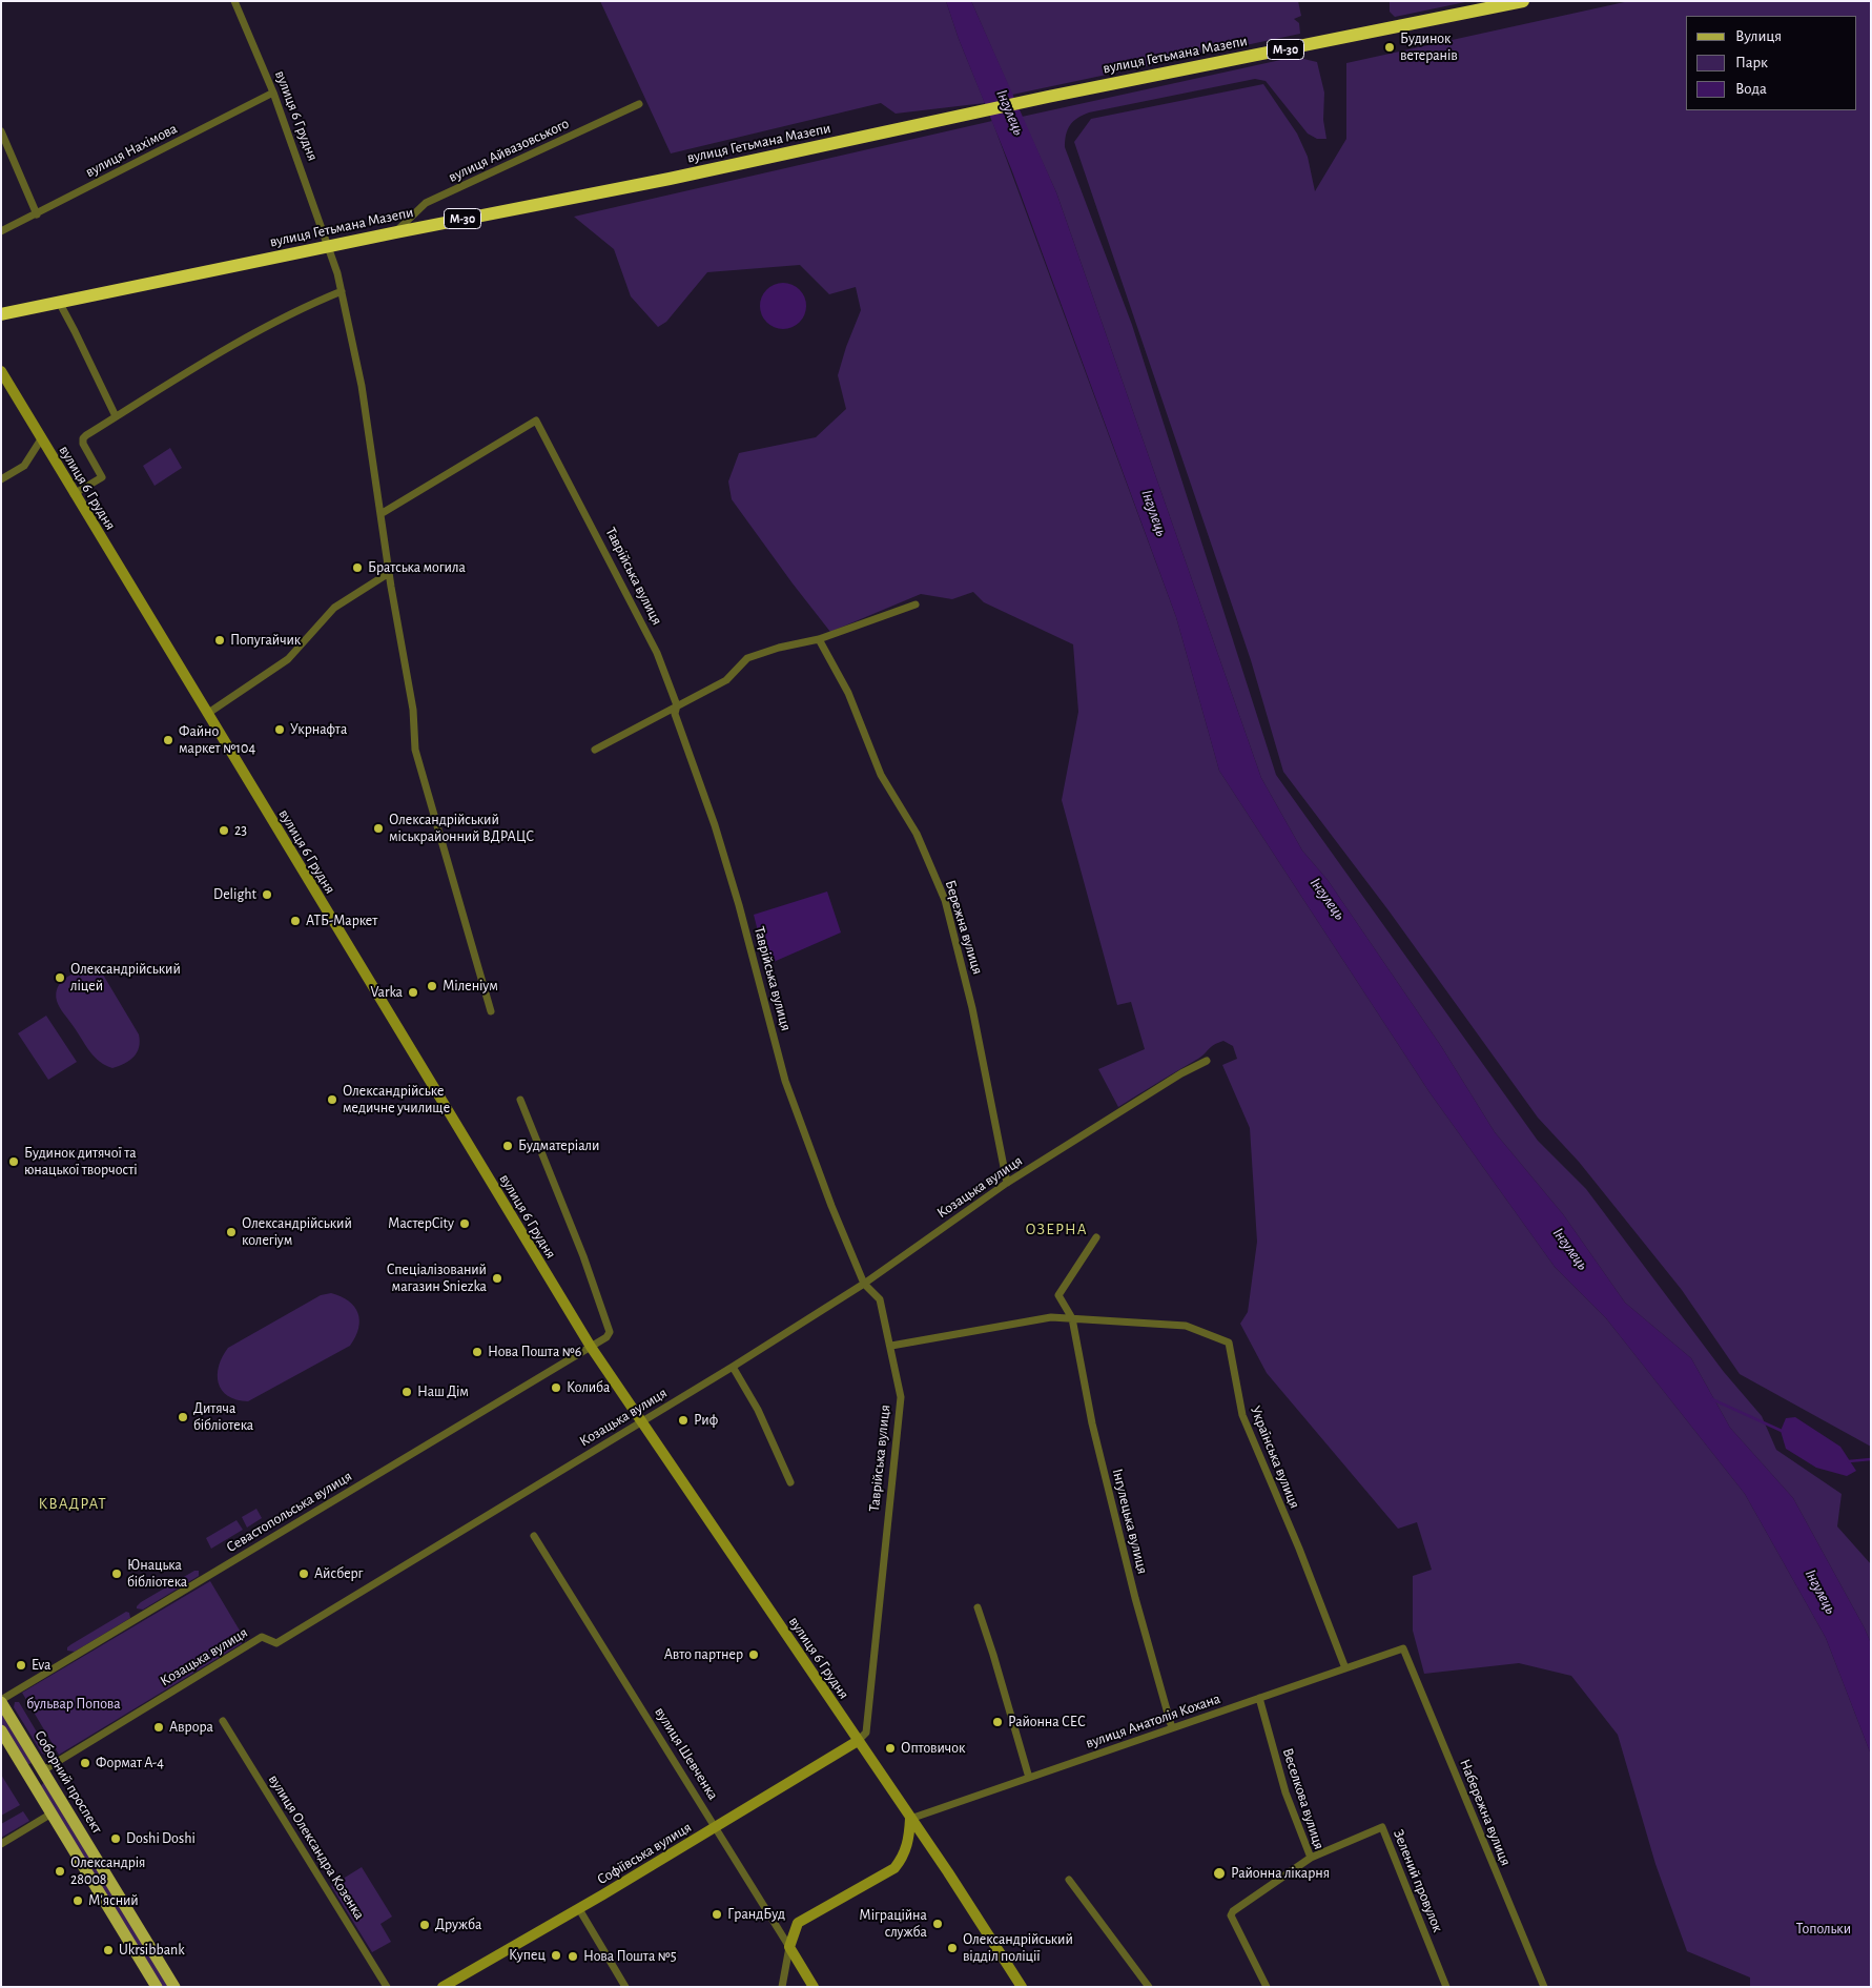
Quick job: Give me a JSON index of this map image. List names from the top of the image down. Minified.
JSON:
{"streets":{"highway":["М-30","вулиця Гетьмана Мазепи"],"main road":["Соборний проспект"],"street":["вулиця 6 Грудня","вулиця Нахімова","вулиця Айвазовського","Таврійська вулиця","Бережна вулиця","Козацька вулиця","Українська вулиця","Севастопольська вулиця","Інгулецька вулиця","вулиця Анатолія Кохана","вулиця Шевченка","Веселкова вулиця","Набережна вулиця","вулиця Олександра Козенка","Софіївська вулиця","Зелений провулок"]},"crossings":[["вулиця Гетьмана Мазепи","вулиця 6 Грудня"],["вулиця Гетьмана Мазепи","вулиця Айвазовського"],["вулиця 6 Грудня","вулиця Нахімова"],["вулиця 6 Грудня","Таврійська вулиця"],["вулиця 6 Грудня","Козацька вулиця"],["вулиця 6 Грудня","Севастопольська вулиця"],["вулиця 6 Грудня","вулиця Анатолія Кохана"],["вулиця 6 Грудня","Софіївська вулиця"],["Таврійська вулиця","Козацька вулиця"],["Таврійська вулиця","Українська вулиця"],["Таврійська вулиця","Софіївська вулиця"],["Бережна вулиця","Козацька вулиця"],["Козацька вулиця","Соборний проспект"],["Українська вулиця","Інгулецька вулиця"],["Українська вулиця","вулиця Анатолія Кохана"],["Севастопольська вулиця","Соборний проспект"],["Інгулецька вулиця","вулиця Анатолія Кохана"],["вулиця Анатолія Кохана","Веселкова вулиця"],["вулиця Анатолія Кохана","Набережна вулиця"],["вулиця Шевченка","Софіївська вулиця"],["Веселкова вулиця","Зелений провулок"]],"districts":["ОЗЕРНА","КВАДРАТ"],"water":["Інгулець"],"parks":["бульвар Попова","Топольки"],"places":["Будинок ветеранів","Братська могила","Попугайчик","Укрнафта","Файно маркет №104","Олександрійський міськрайонний ВДРАЦС","23","Delight","АТБ-Маркет","Олександрійський ліцей","Міленіум","Varka","Олександрійське медичне училище","Будматеріали","Будинок дитячої та юнацької творчості","МастерCity","Олександрійський колегіум","Спеціалізований магазин Sniezka","Нова Пошта №6","Колиба","Наш Дім","Дитяча бібліотека","Риф","Юнацька бібліотека","Айсберг","Авто партнер","Eva","Районна СЕС","Аврора","Оптовичок","Формат А-4","Doshi Doshi","Олександрія 28008","Районна лікарня","М'ясний","ГрандБуд","Міграційна служба","Дружба","Олександрійський відділ поліції","Ukrsibbank","Купец","Нова Пошта №5"],"legend":["Вулиця","Парк","Вода"]}
